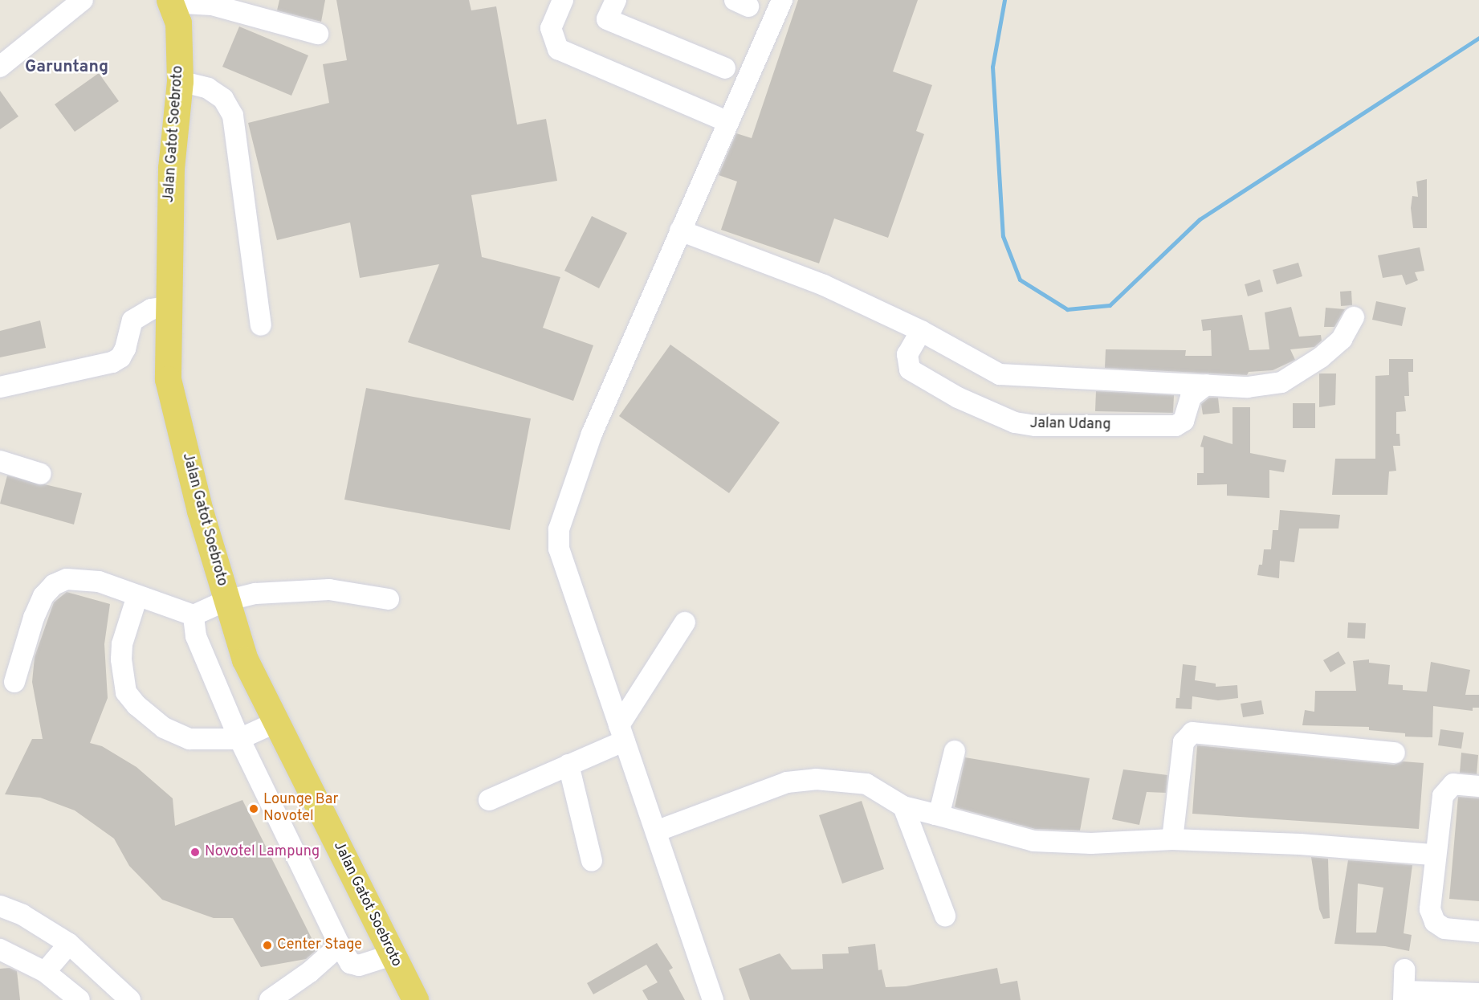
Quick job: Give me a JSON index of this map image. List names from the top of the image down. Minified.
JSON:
{"streets":{"main road":["Jalan Gatot Soebroto"],"street":["Jalan Udang"]},"districts":["Garuntang"],"places":["Lounge Bar Novotel","Novotel Lampung","Center Stage"]}
